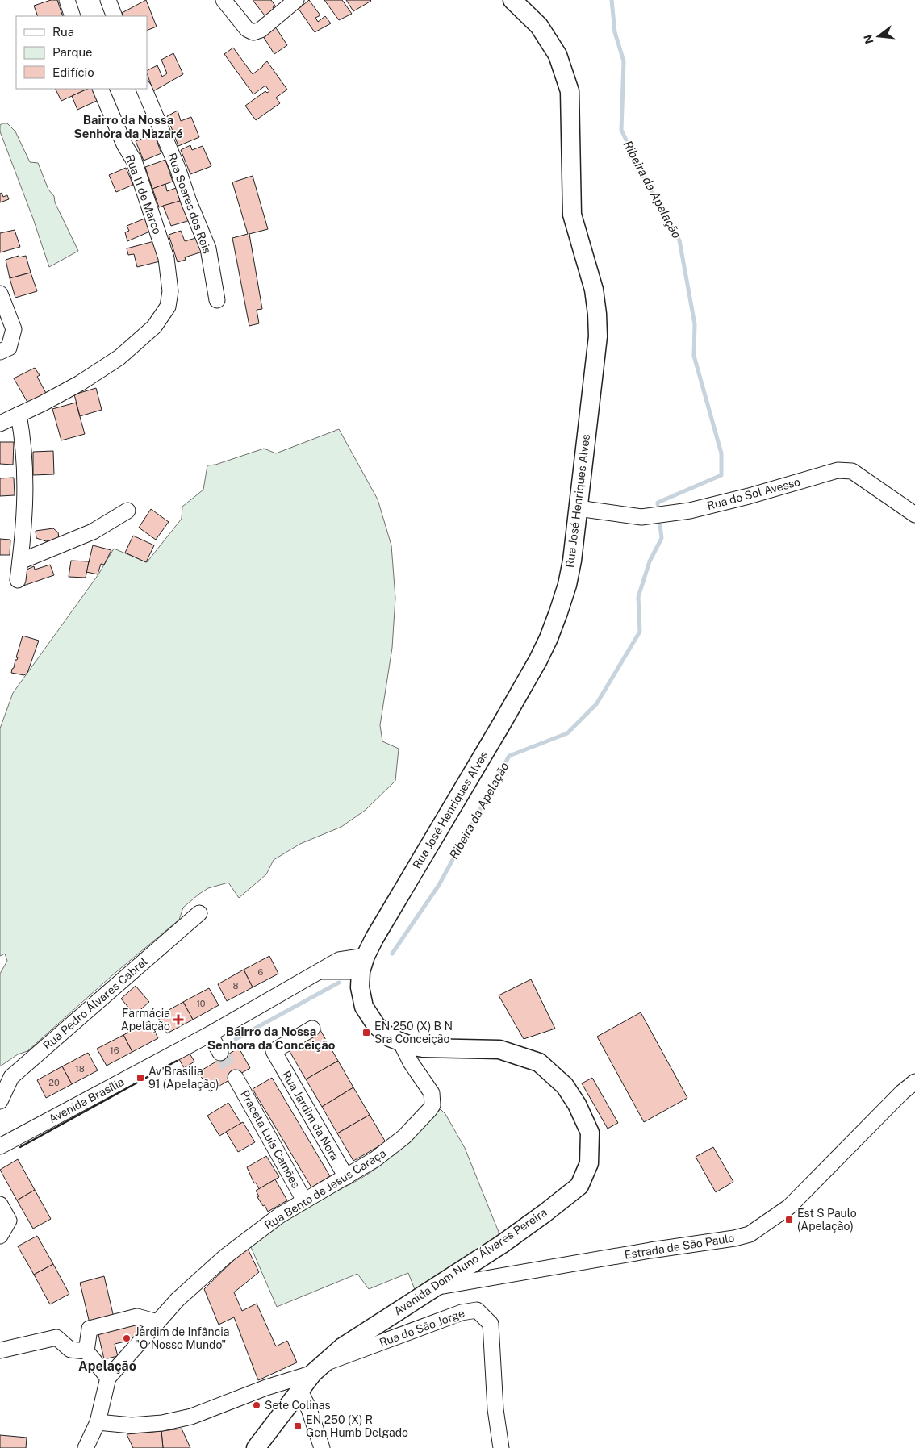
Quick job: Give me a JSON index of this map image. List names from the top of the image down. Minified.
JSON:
{"streets":{"main road":["Rua José Henriques Alves","Avenida Dom Nuno Álvares Pereira"],"street":["Rua 11 de Marco","Rua Soares dos Reis","Rua do Sol Avesso","Rua Pedro Álvares Cabral","Avenida Brasília","Rua Jardim da Nora","Praceta Luís Camões","Rua Bento de Jesus Caraça","Estrada de São Paulo","Rua de São Jorge"]},"crossings":[["Rua do Sol Avesso","Rua José Henriques Alves"],["Rua José Henriques Alves","Avenida Brasília"],["Rua José Henriques Alves","Avenida Dom Nuno Álvares Pereira"],["Avenida Brasília","Avenida Dom Nuno Álvares Pereira"],["Rua Jardim da Nora","Rua Bento de Jesus Caraça"],["Praceta Luís Camões","Rua Bento de Jesus Caraça"],["Rua Bento de Jesus Caraça","Avenida Dom Nuno Álvares Pereira"],["Estrada de São Paulo","Avenida Dom Nuno Álvares Pereira"],["Avenida Dom Nuno Álvares Pereira","Rua de São Jorge"]],"districts":["Bairro da Nossa Senhora da Nazaré","Bairro da Nossa Senhora da Conceição","Apelação"],"water":["Ribeira da Apelação"],"places":{"health":["Farmácia Apelação"],"transit":["EN 250 (X) B N Sra Conceição","Av Brasilia 91 (Apelação)","Est S Paulo (Apelação)","EN 250 (X) R Gen Humb Delgado"],"other":["Jardim de Infância \"O Nosso Mundo\"","Sete Colinas"]},"house_numbers":["6","8","10","16","18","20"],"legend":["Rua","Parque","Edifício"],"north":"left"}
